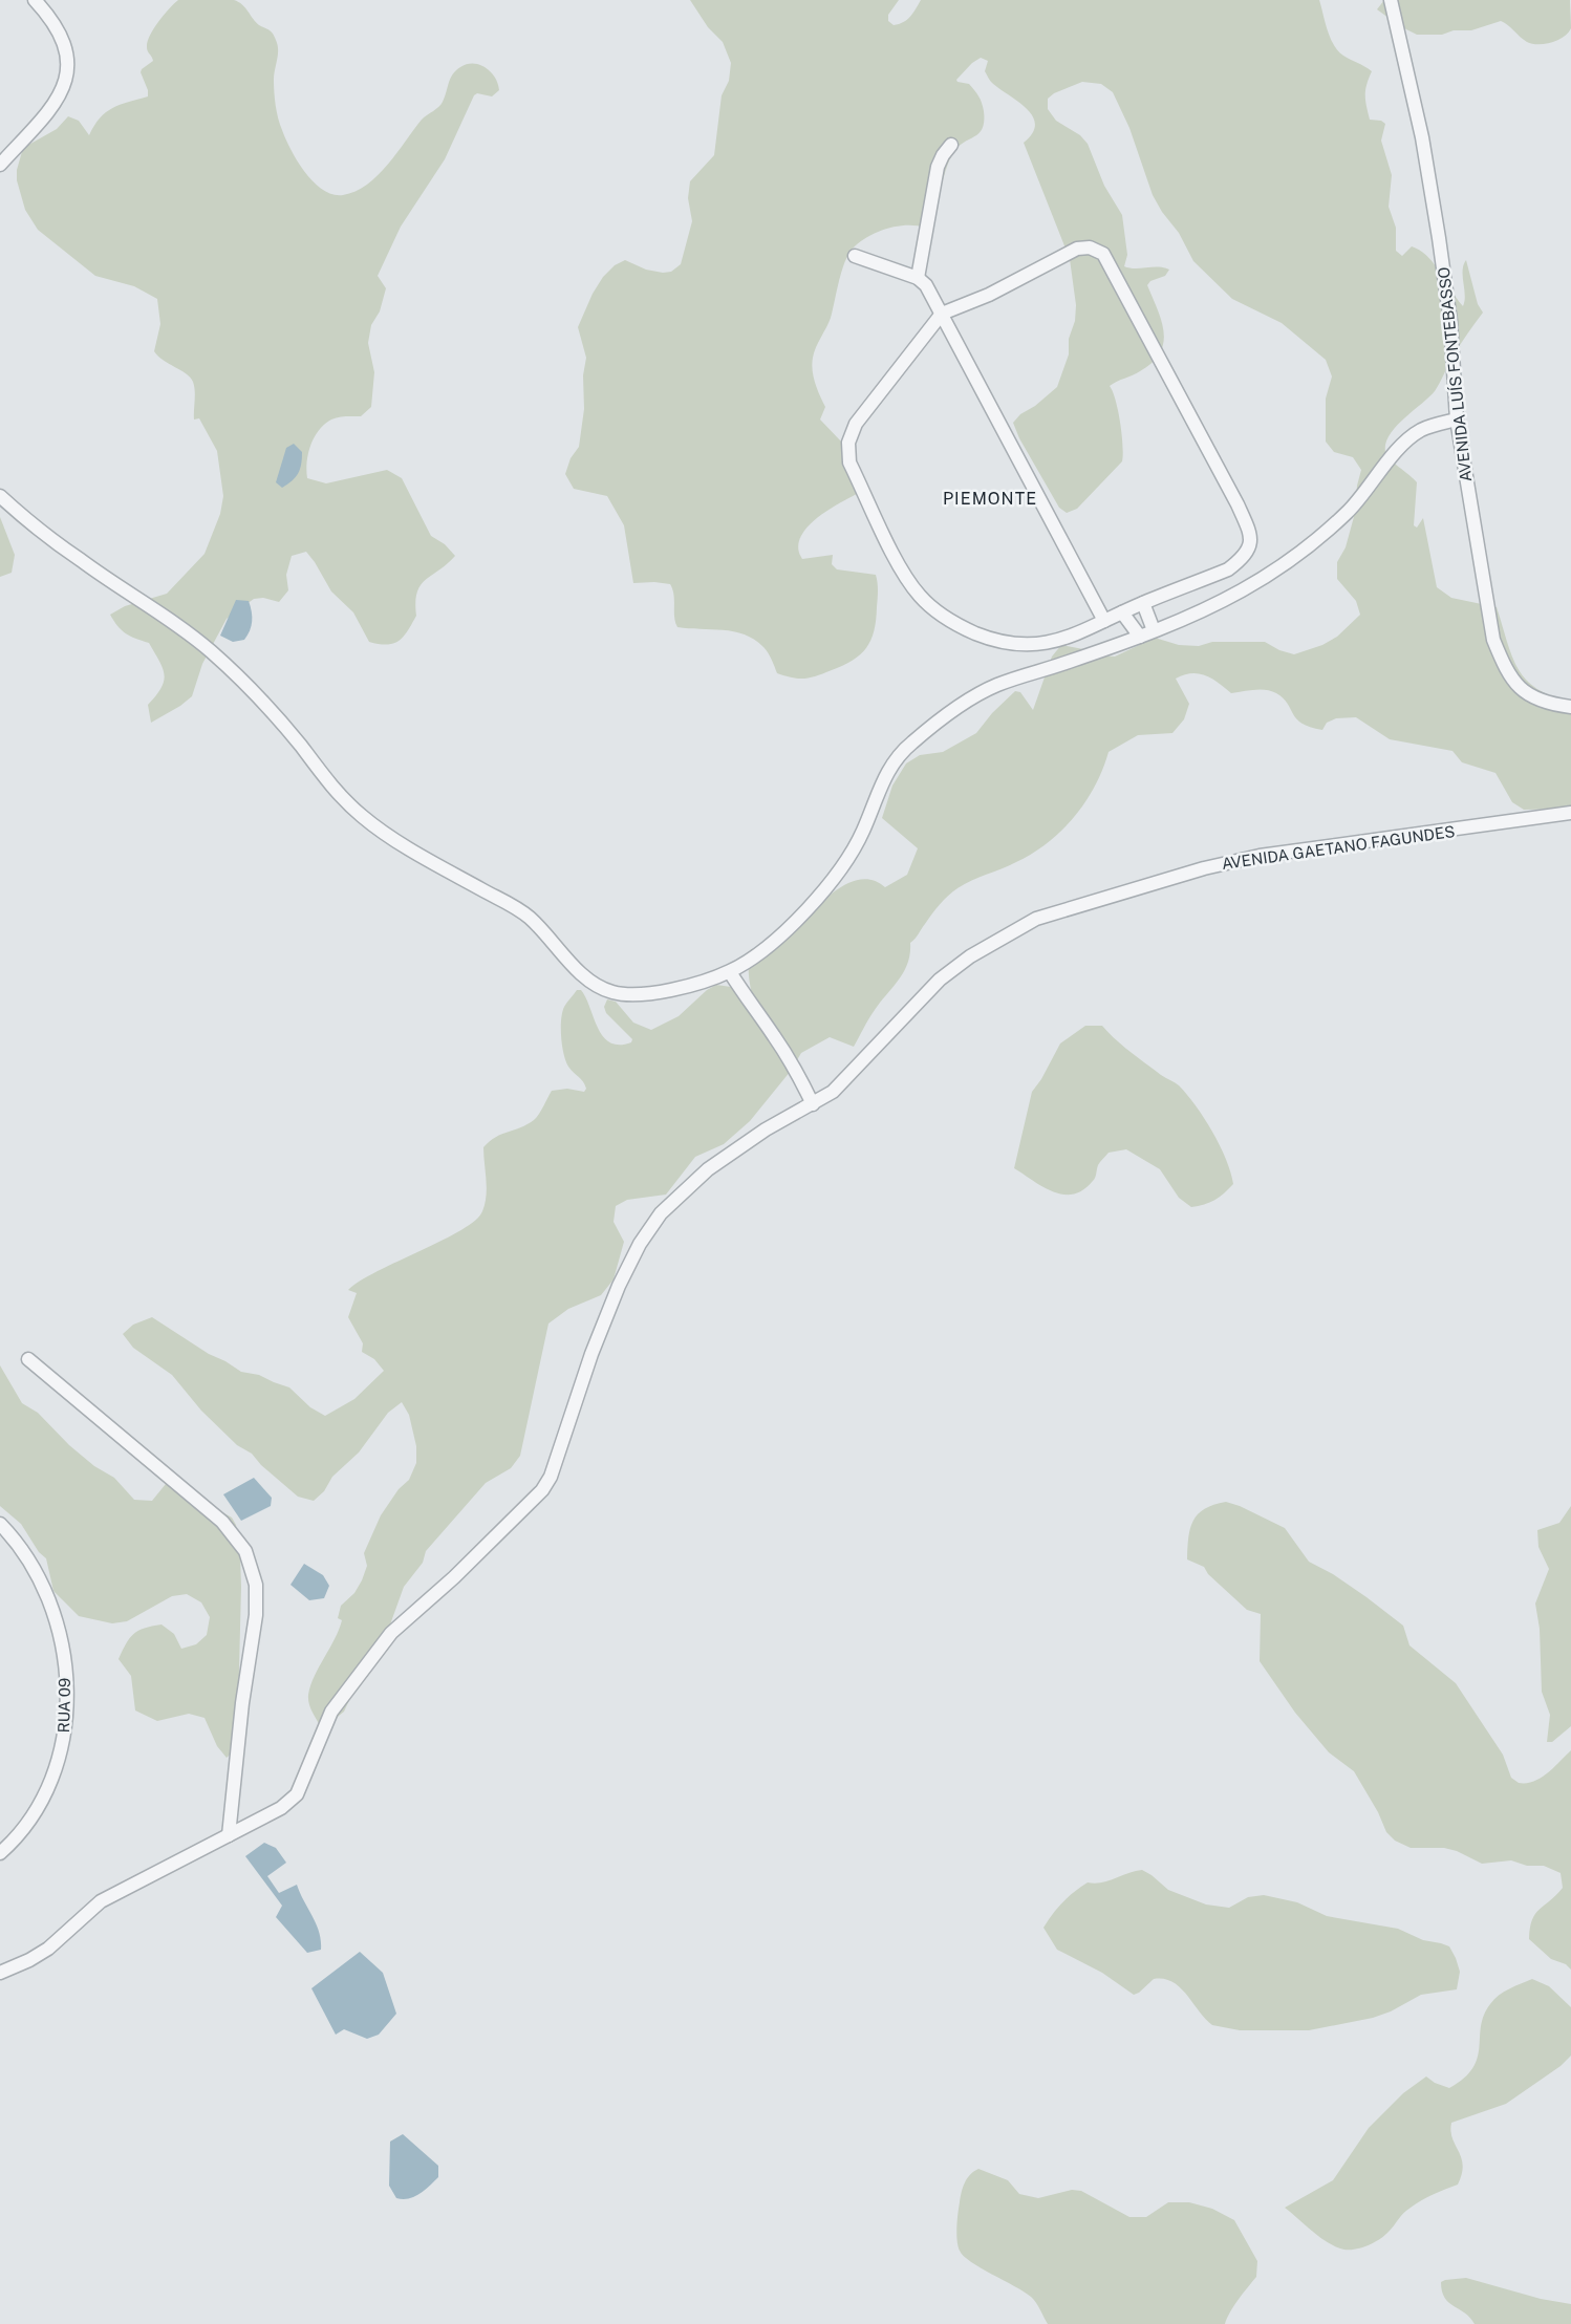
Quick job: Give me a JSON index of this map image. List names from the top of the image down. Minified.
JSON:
{"streets":{"street":["AVENIDA LUÍS FONTEBASSO","AVENIDA GAETANO FAGUNDES","RUA 09"]},"districts":["PIEMONTE"]}
